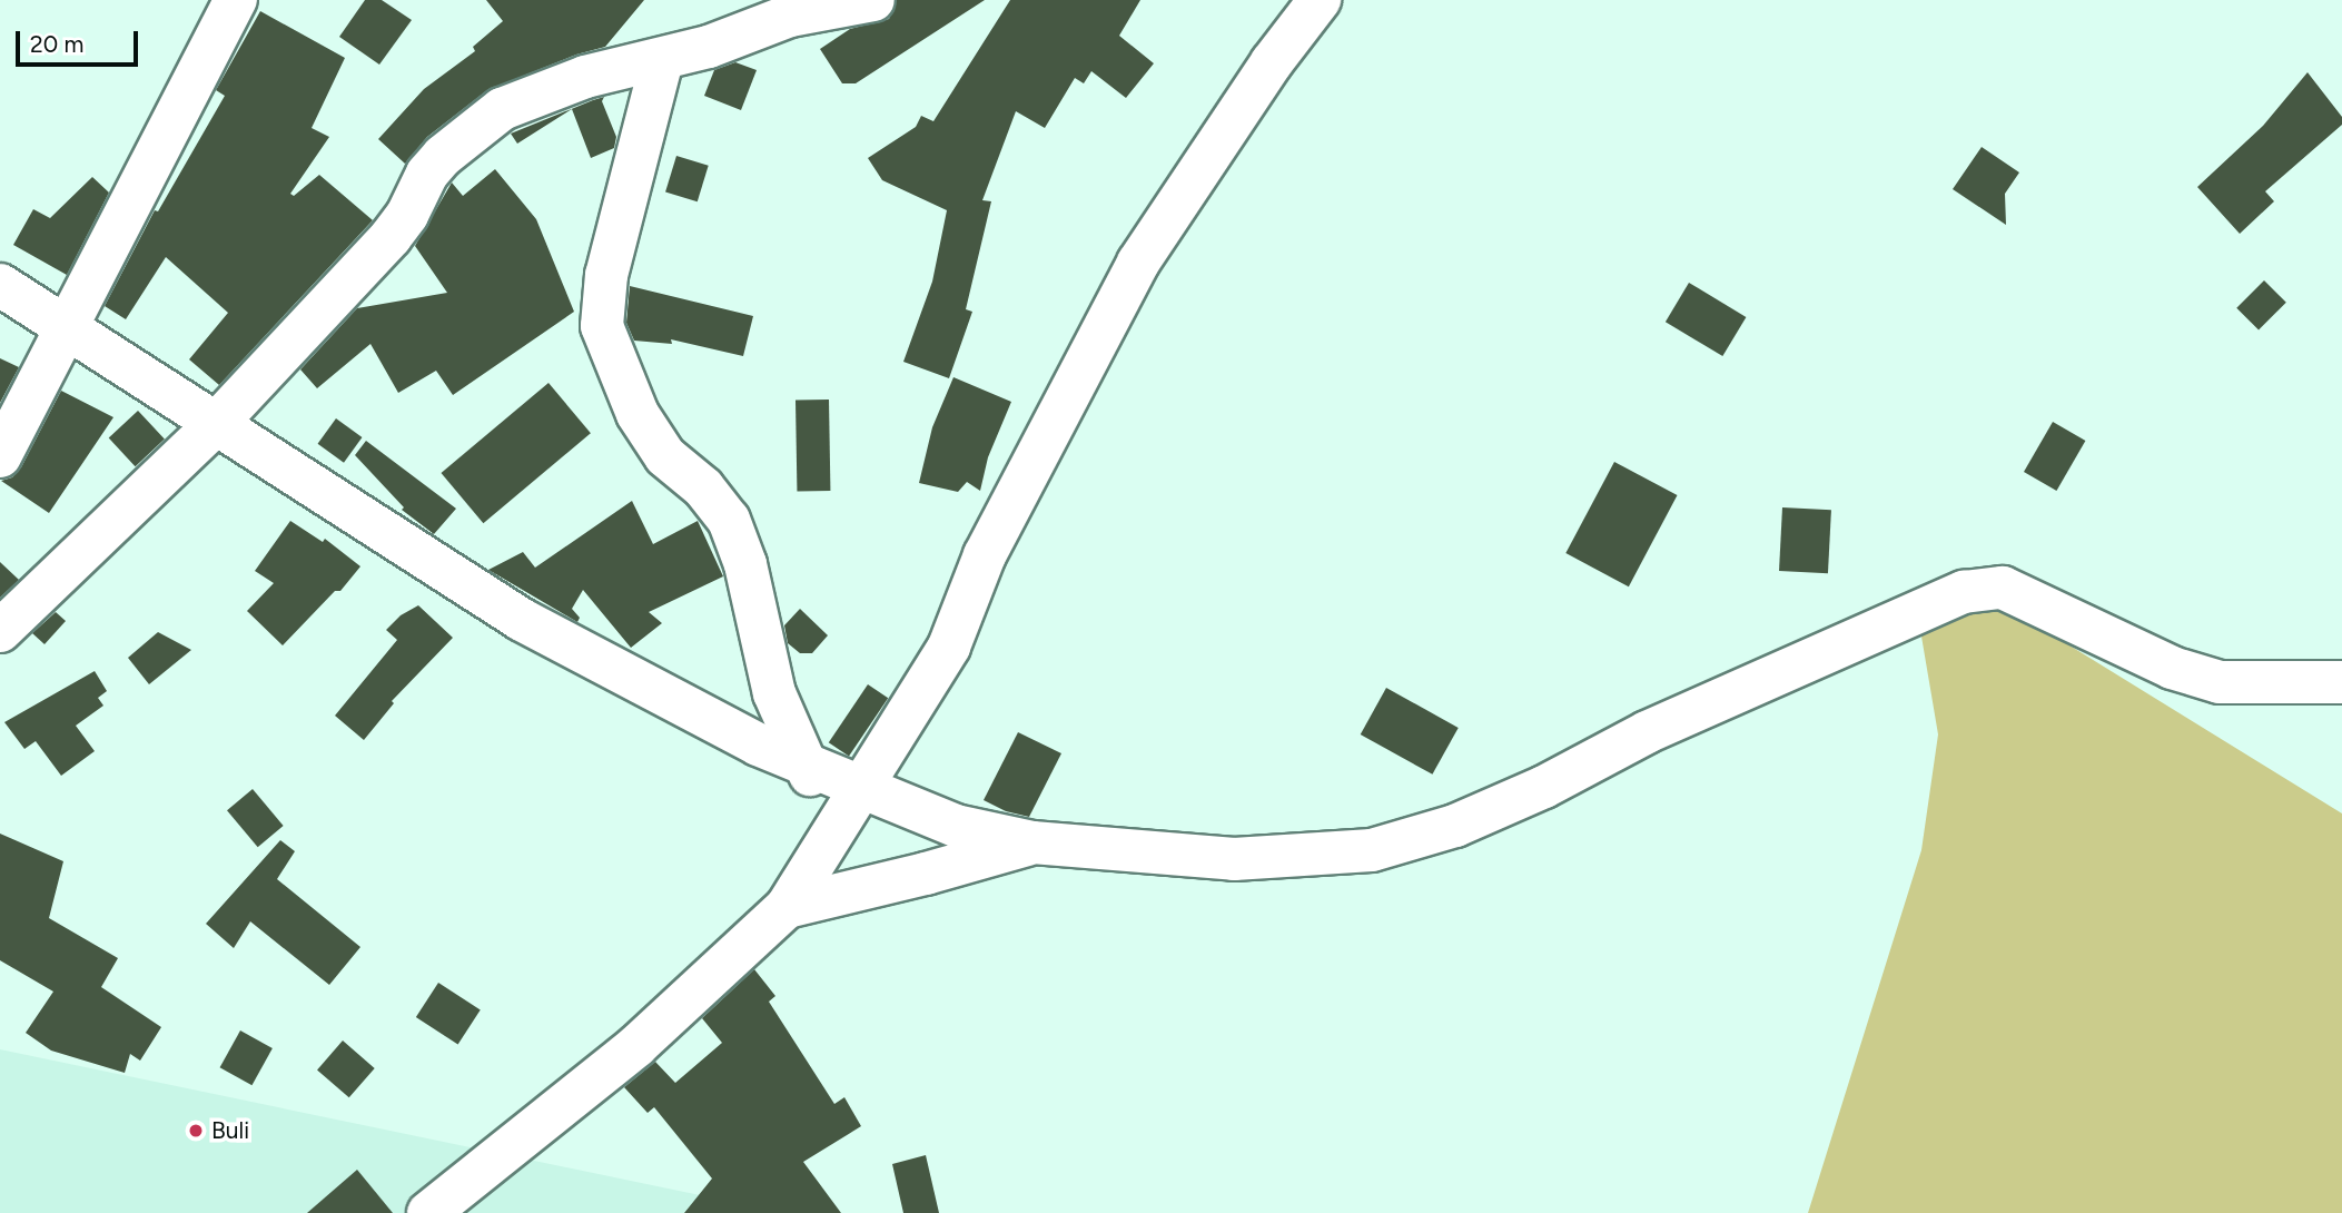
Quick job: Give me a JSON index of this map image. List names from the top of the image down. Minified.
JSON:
{"places":["Buli"],"scale_bar":"20 m"}
